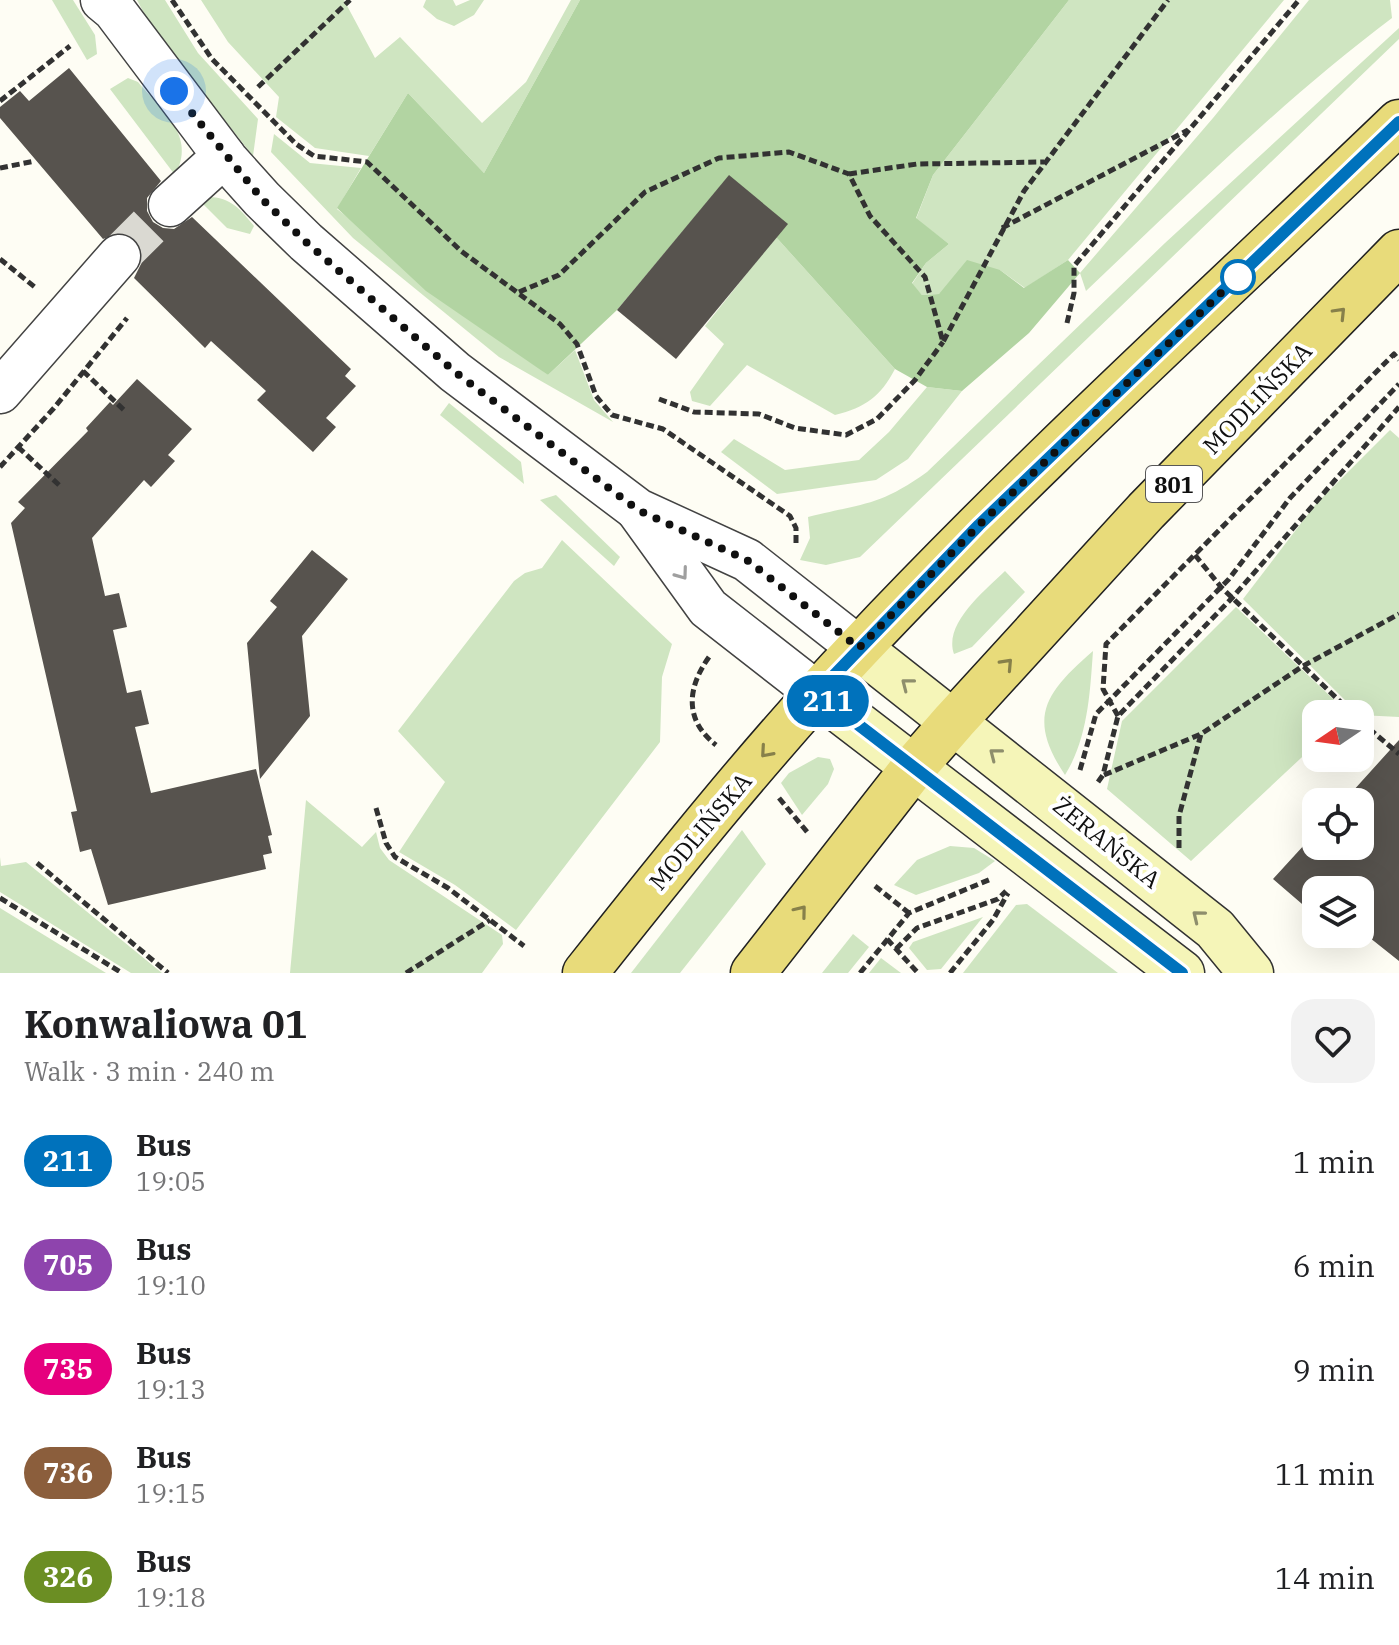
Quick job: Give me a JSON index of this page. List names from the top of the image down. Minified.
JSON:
{"streets":{"main road":["MODLIŃSKA","801"],"street":["ŻERAŃSKA"]},"crossings":[["MODLIŃSKA","ŻERAŃSKA"]],"lines":["bus line 211"],"north":"left","page":{"on_map":"211","heading":["Konwaliowa 01","Walk · 3 min · 240 m"],"list":[{"mark":"211","name":"Bus","note":"19:05","value":"1 min"},{"mark":"705","name":"Bus","note":"19:10","value":"6 min"},{"mark":"735","name":"Bus","note":"19:13","value":"9 min"},{"mark":"736","name":"Bus","note":"19:15","value":"11 min"},{"mark":"326","name":"Bus","note":"19:18","value":"14 min"}]}}
